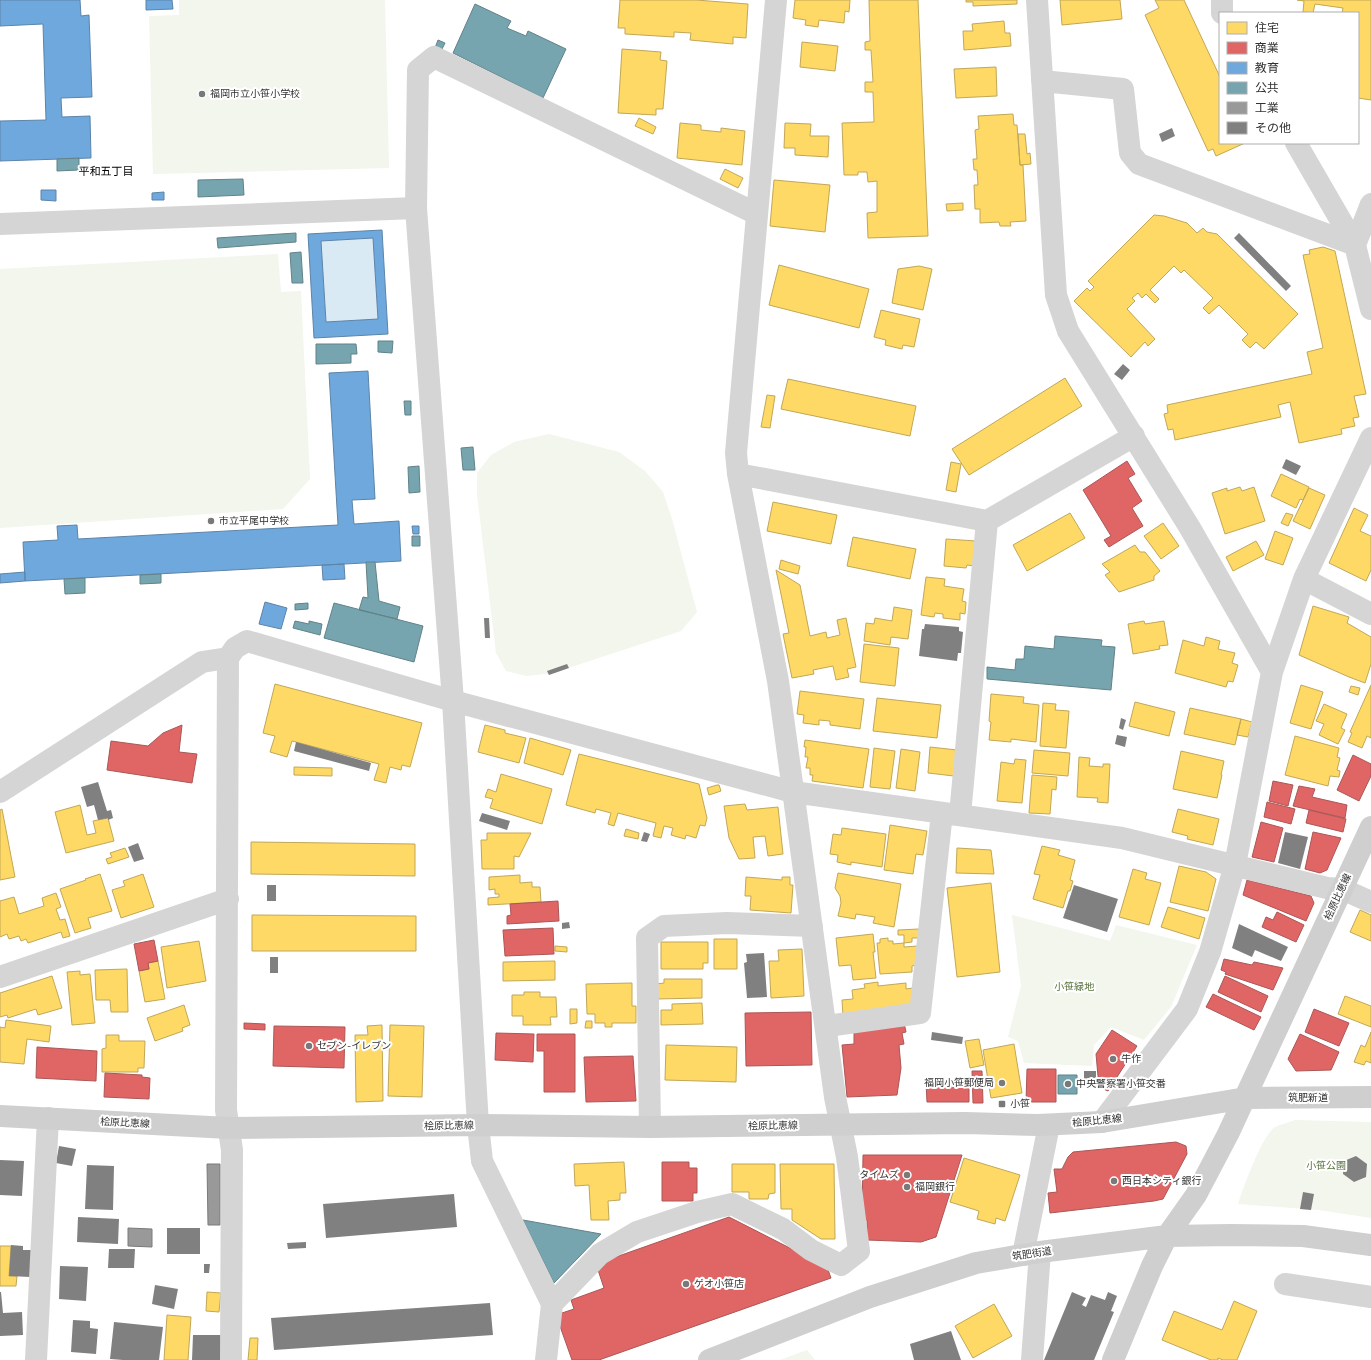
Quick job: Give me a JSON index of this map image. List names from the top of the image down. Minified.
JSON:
{"streets":{"main road":["桧原比恵線","筑肥新道","筑肥街道"]},"crossings":[["桧原比恵線","筑肥新道"]],"districts":["平和五丁目"],"parks":["小笹緑地","小笹公園"],"places":{"other":["福岡市立小笹小学校","市立平尾中学校","セブン-イレブン","牛作","福岡小笹郵便局","中央警察署小笹交番","タイムズ","西日本シティ銀行","福岡銀行","ゲオ小笹店"],"transit":["小笹"]},"legend":["住宅","商業","教育","公共","工業","その他"]}
